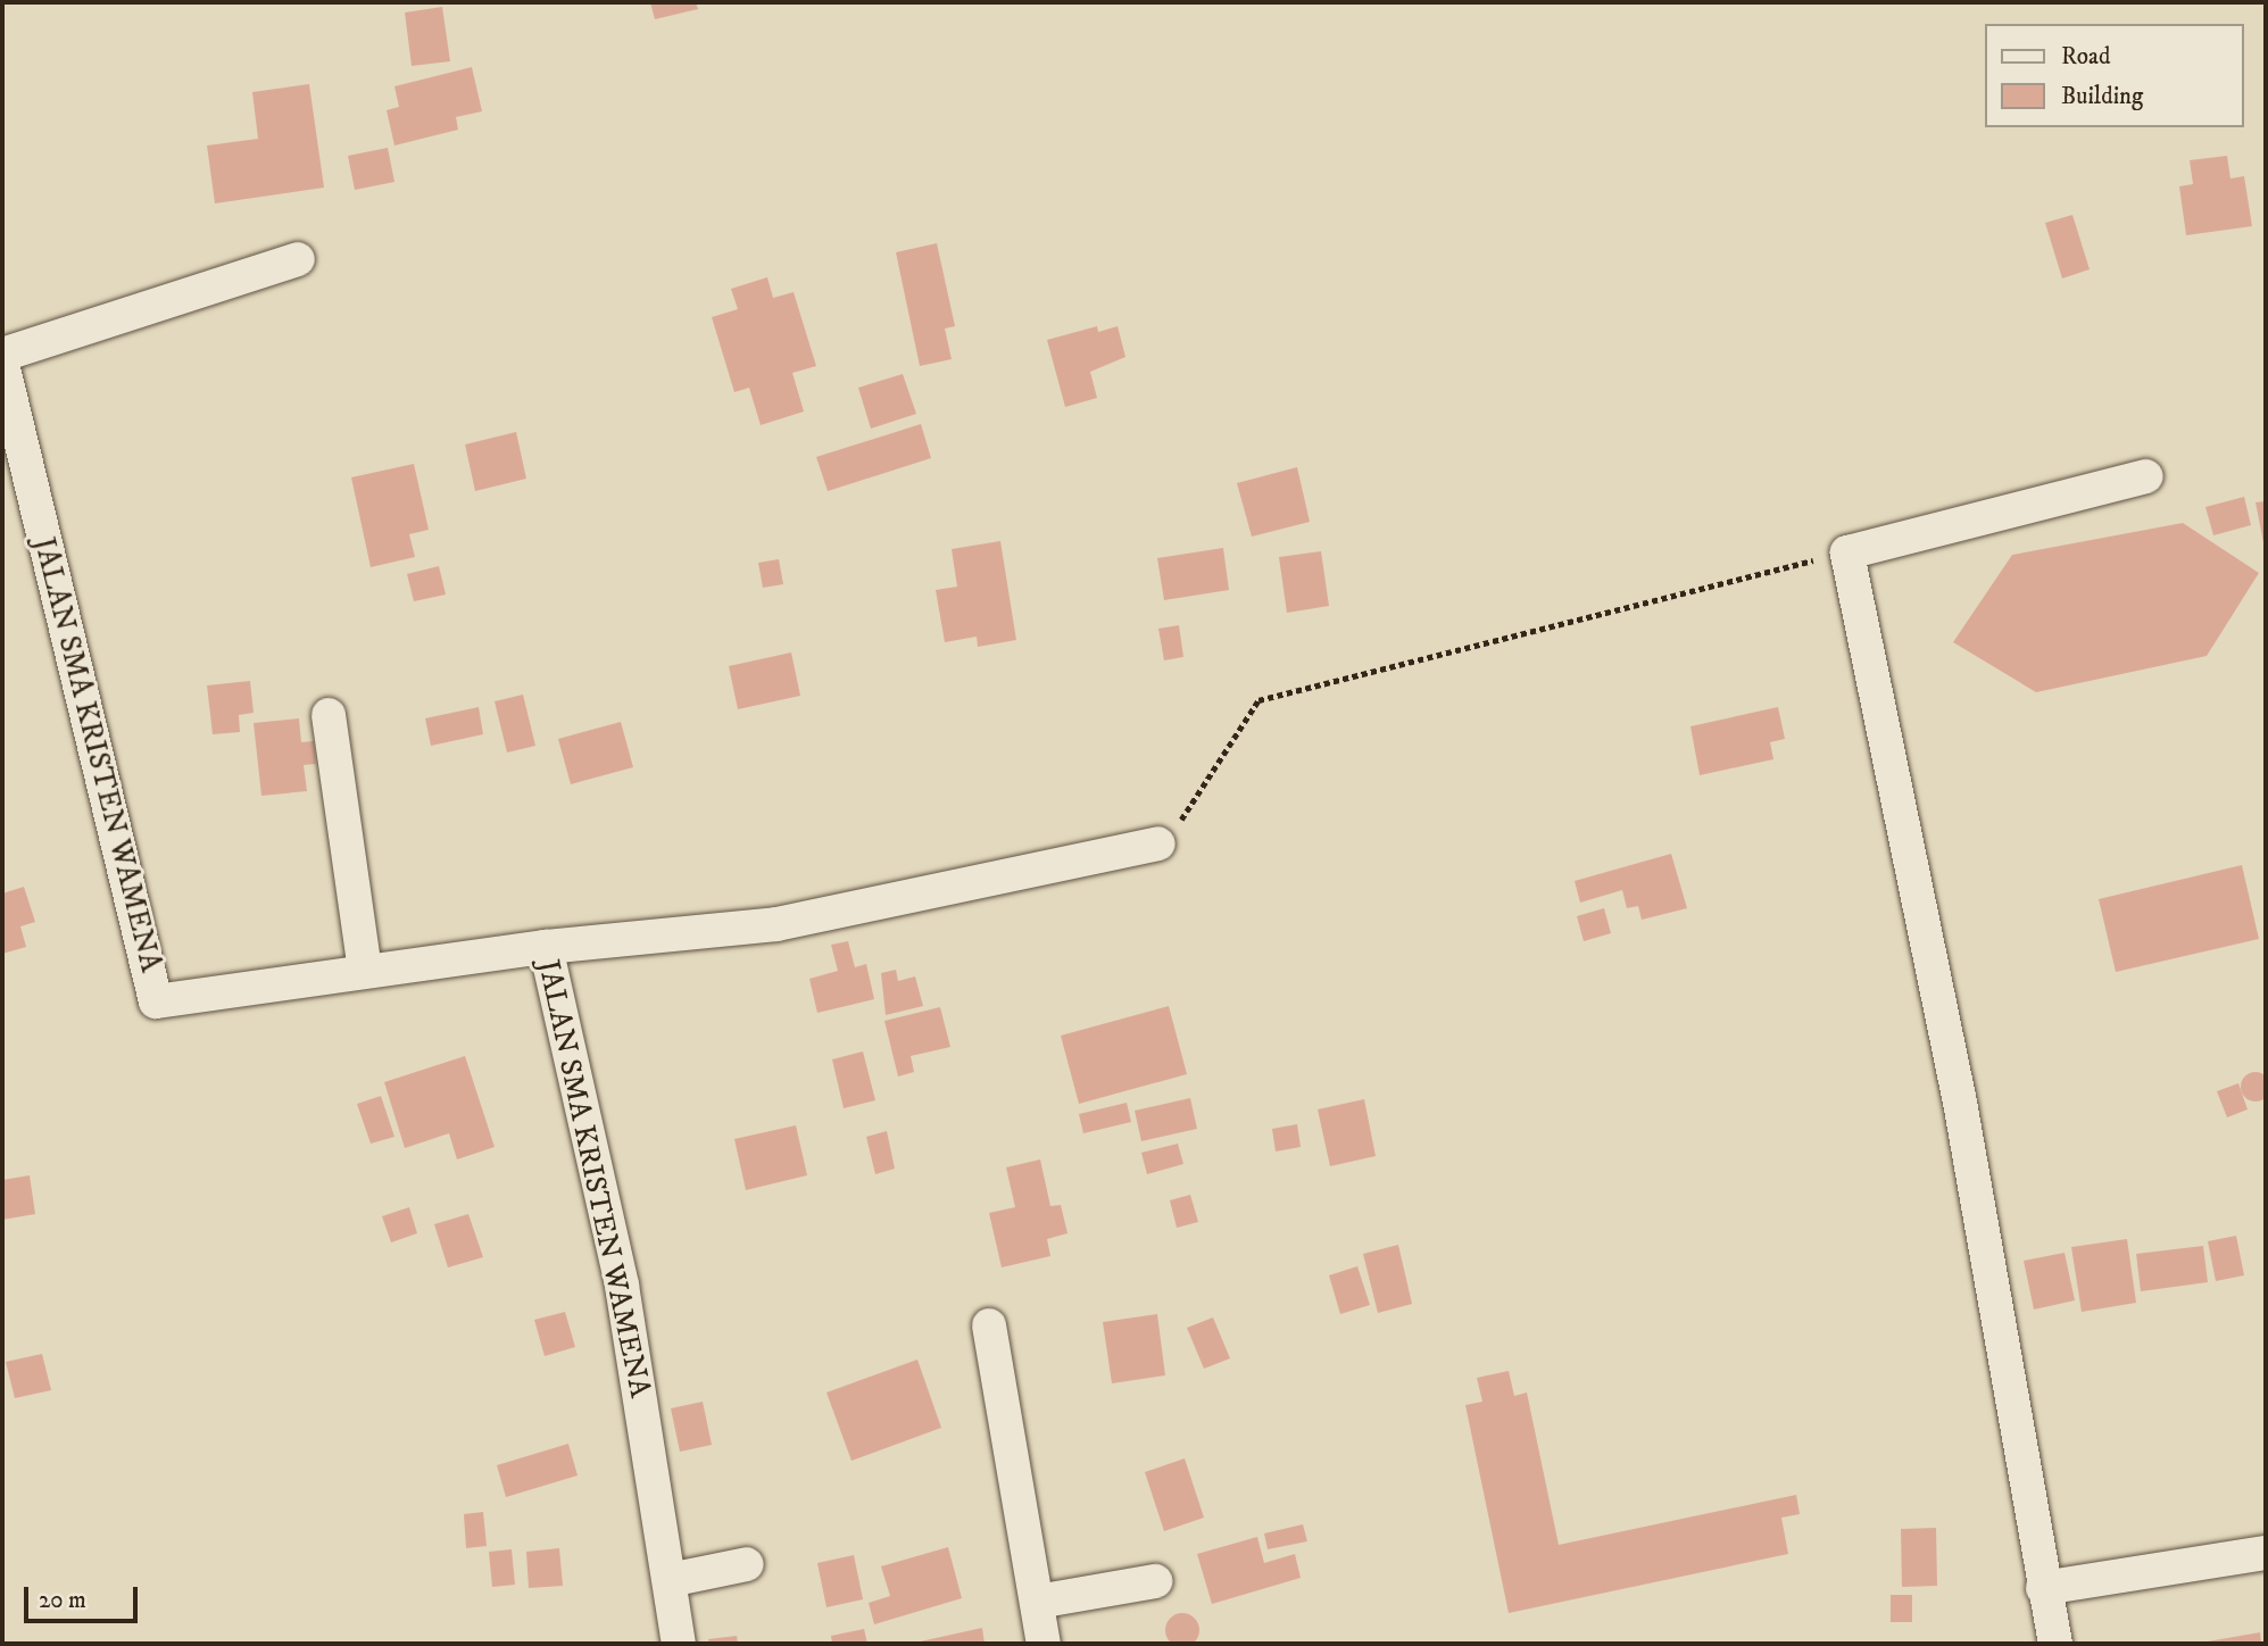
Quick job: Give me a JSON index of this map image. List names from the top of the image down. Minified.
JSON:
{"streets":{"street":["JALAN SMA KRISTEN WAMENA"]},"legend":["Road","Building"],"scale_bar":"20 m"}
